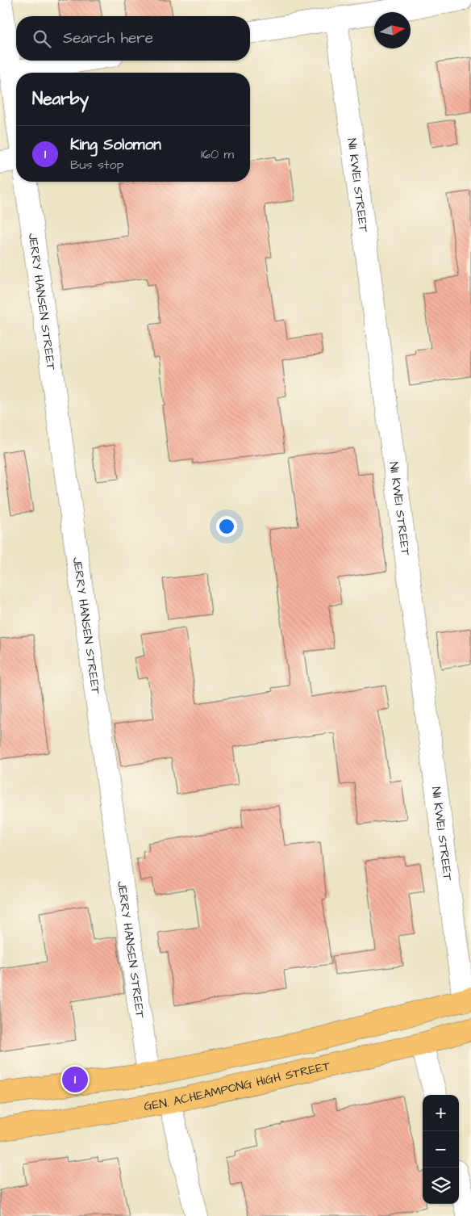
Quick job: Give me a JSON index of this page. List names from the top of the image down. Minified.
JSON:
{"streets":{"main road":["GEN. ACHEAMPONG HIGH STREET"],"street":["NII KWEI STREET","JERRY HANSEN STREET"]},"north":"right","page":{"search":"Search here","heading":"Nearby","list":[{"mark":"1","name":"King Solomon","note":"Bus stop","value":"160 m"}],"pins":"1","map_buttons":["+","−"]}}
